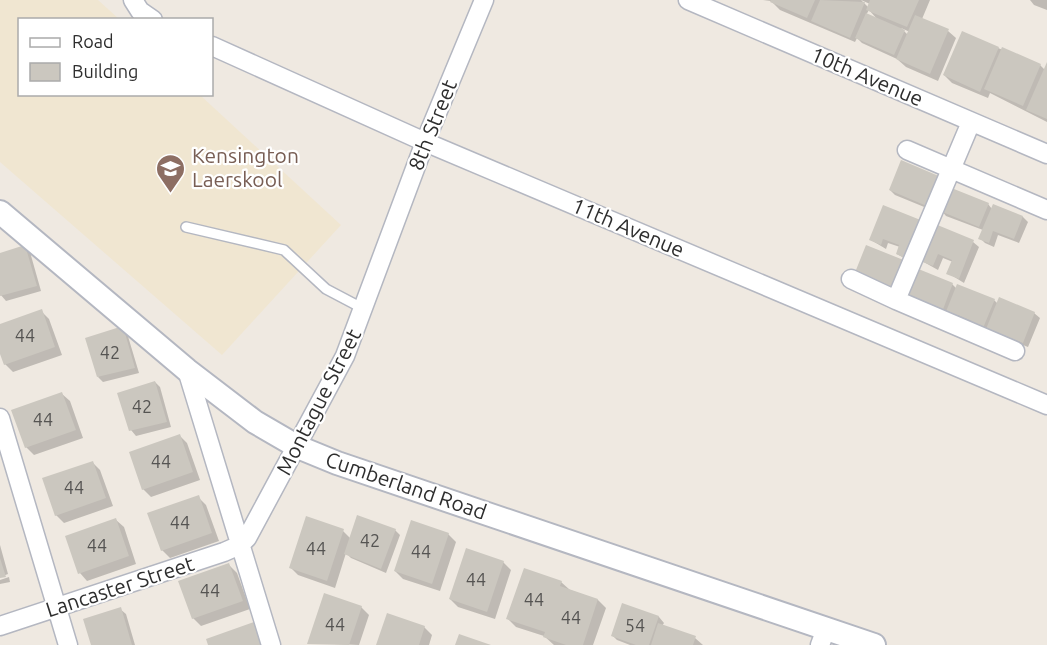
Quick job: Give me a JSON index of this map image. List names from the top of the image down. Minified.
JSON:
{"streets":{"street":["10th Avenue","8th Street","11th Avenue","Montague Street","Cumberland Road","Lancaster Street"]},"crossings":[["8th Street","11th Avenue"],["8th Street","Montague Street"],["Montague Street","Cumberland Road"],["Montague Street","Lancaster Street"]],"places":{"school or university":["Kensington Laerskool"]},"house_numbers":["44","42","42","44","44","44","44","42","44","44","44","44","44","44","44","44","54"],"legend":["Road","Building"]}
